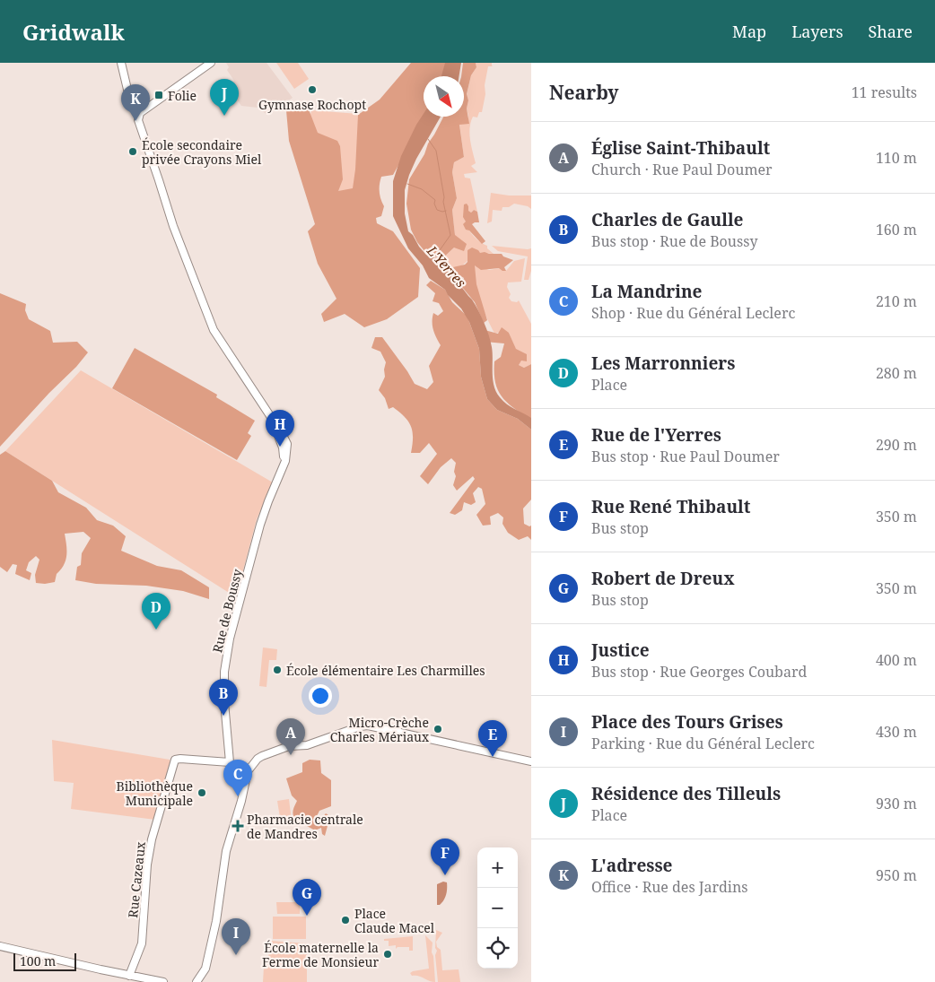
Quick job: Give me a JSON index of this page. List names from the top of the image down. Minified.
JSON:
{"streets":{"street":["Rue de Boussy","Rue Cazeaux"]},"crossings":[["Rue de Boussy","Rue Cazeaux"]],"water":["L'Yerres"],"places":{"other":["Gymnase Rochopt","École secondaire privée Crayons Miel","École élémentaire Les Charmilles","Micro-Crèche Charles Mériaux","Bibliothèque Municipale","Place Claude Macel","École maternelle la Ferme de Monsieur"],"transit":["Folie"],"health":["Pharmacie centrale de Mandres"]},"scale_bar":"100 m","north":"bottom right","page":{"header":"Gridwalk","nav":["Map","Layers","Share"],"heading":["Nearby","11 results"],"pins":["J","K","H","D","B","A","E","C","F","G","I"],"list":[{"mark":"A","name":"Église Saint-Thibault","note":"Church · Rue Paul Doumer","value":"110 m"},{"mark":"B","name":"Charles de Gaulle","note":"Bus stop · Rue de Boussy","value":"160 m"},{"mark":"C","name":"La Mandrine","note":"Shop · Rue du Général Leclerc","value":"210 m"},{"mark":"D","name":"Les Marronniers","note":"Place","value":"280 m"},{"mark":"E","name":"Rue de l'Yerres","note":"Bus stop · Rue Paul Doumer","value":"290 m"},{"mark":"F","name":"Rue René Thibault","note":"Bus stop","value":"350 m"},{"mark":"G","name":"Robert de Dreux","note":"Bus stop","value":"350 m"},{"mark":"H","name":"Justice","note":"Bus stop · Rue Georges Coubard","value":"400 m"},{"mark":"I","name":"Place des Tours Grises","note":"Parking · Rue du Général Leclerc","value":"430 m"},{"mark":"J","name":"Résidence des Tilleuls","note":"Place","value":"930 m"},{"mark":"K","name":"L'adresse","note":"Office · Rue des Jardins","value":"950 m"}],"map_buttons":["+","−"],"scale":"100 m"}}
